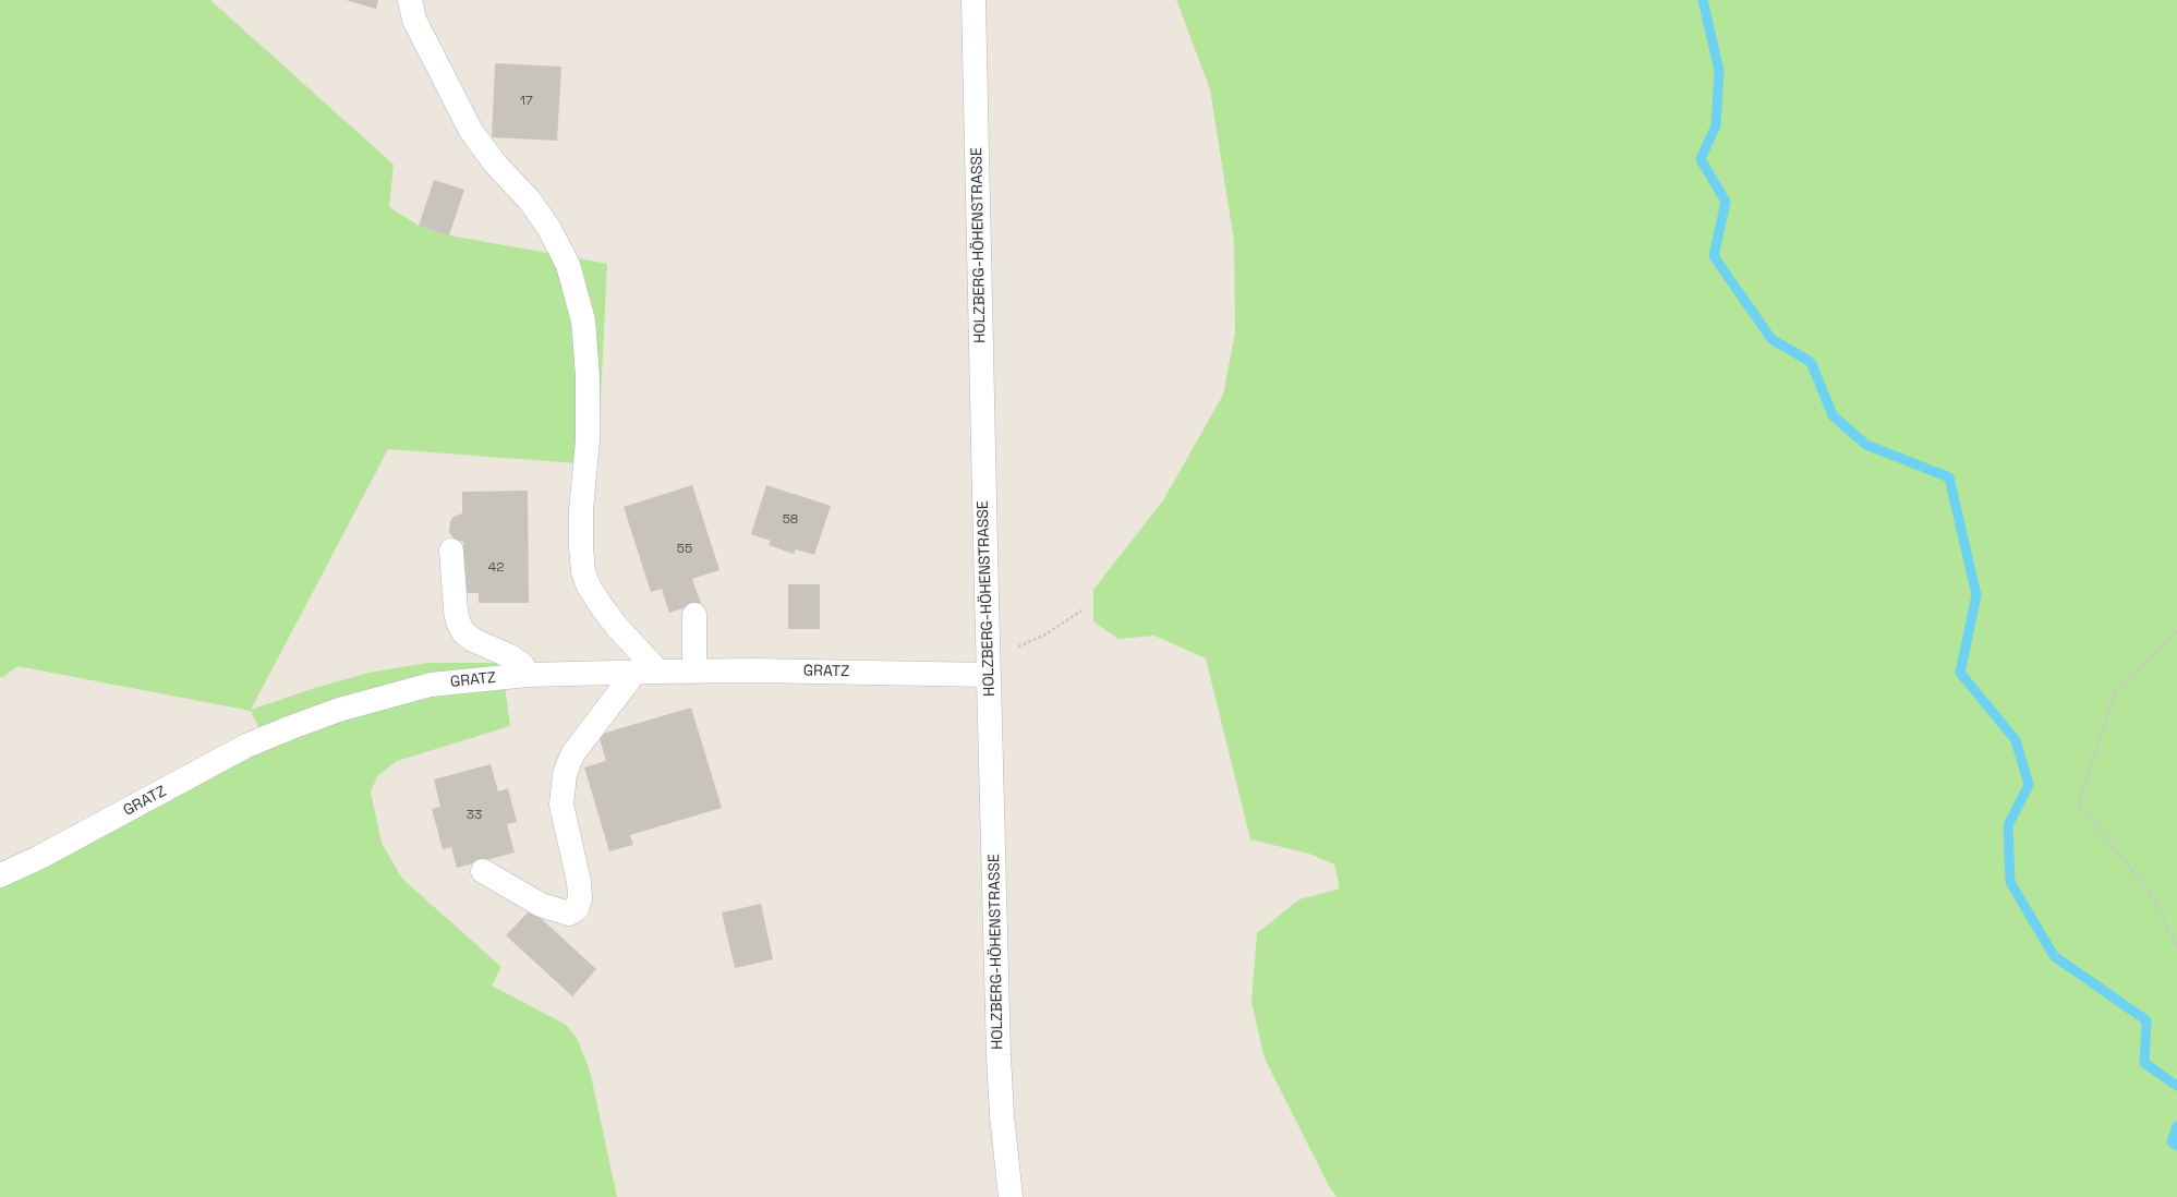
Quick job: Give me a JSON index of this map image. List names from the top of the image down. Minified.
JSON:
{"streets":{"street":["HOLZBERG-HÖHENSTRASSE","GRATZ"]},"crossings":[["HOLZBERG-HÖHENSTRASSE","GRATZ"]],"house_numbers":["17","58","55","42","33"]}
